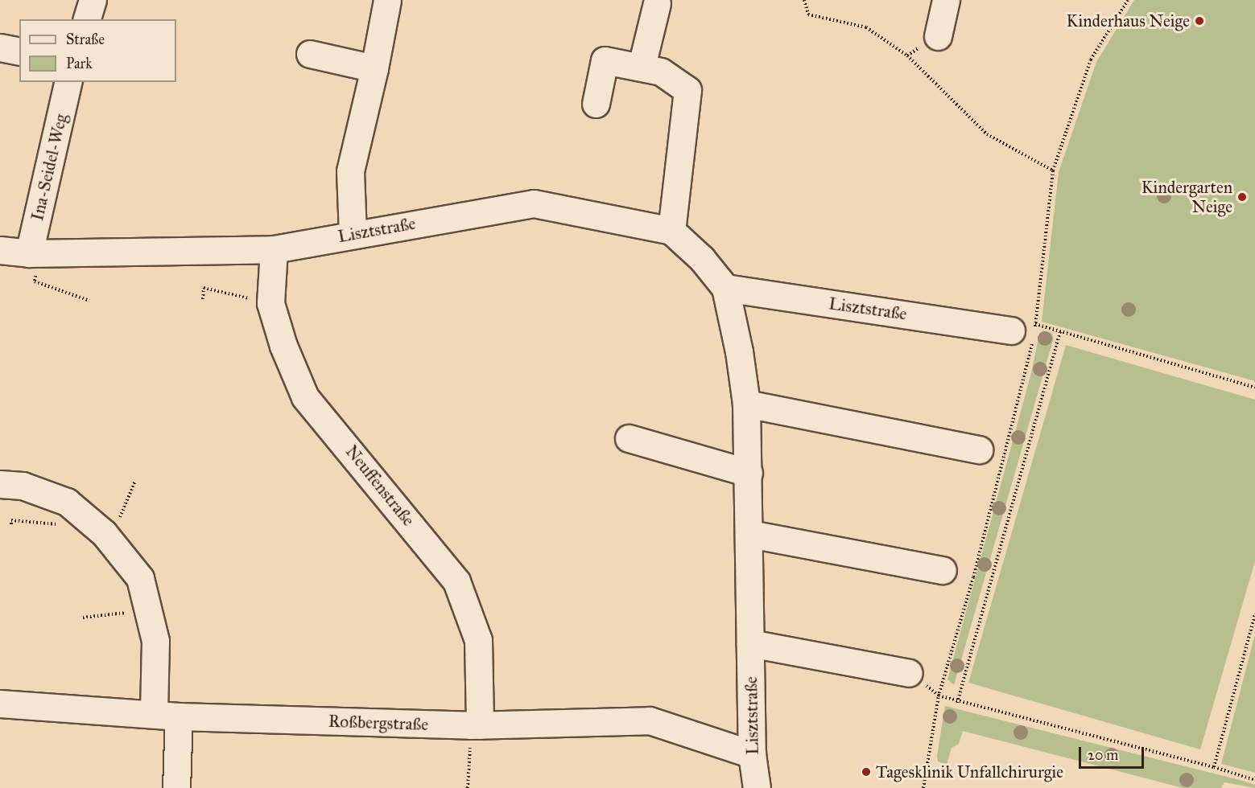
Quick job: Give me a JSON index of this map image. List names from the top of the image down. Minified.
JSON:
{"streets":{"street":["Ina-Seidel-Weg","Lisztstraße","Neuffenstraße","Roßbergstraße"]},"crossings":[["Ina-Seidel-Weg","Lisztstraße"],["Lisztstraße","Neuffenstraße"],["Lisztstraße","Roßbergstraße"],["Neuffenstraße","Roßbergstraße"]],"places":["Kinderhaus Neige","Kindergarten Neige","Tagesklinik Unfallchirurgie"],"legend":["Straße","Park"],"scale_bar":"20 m"}
